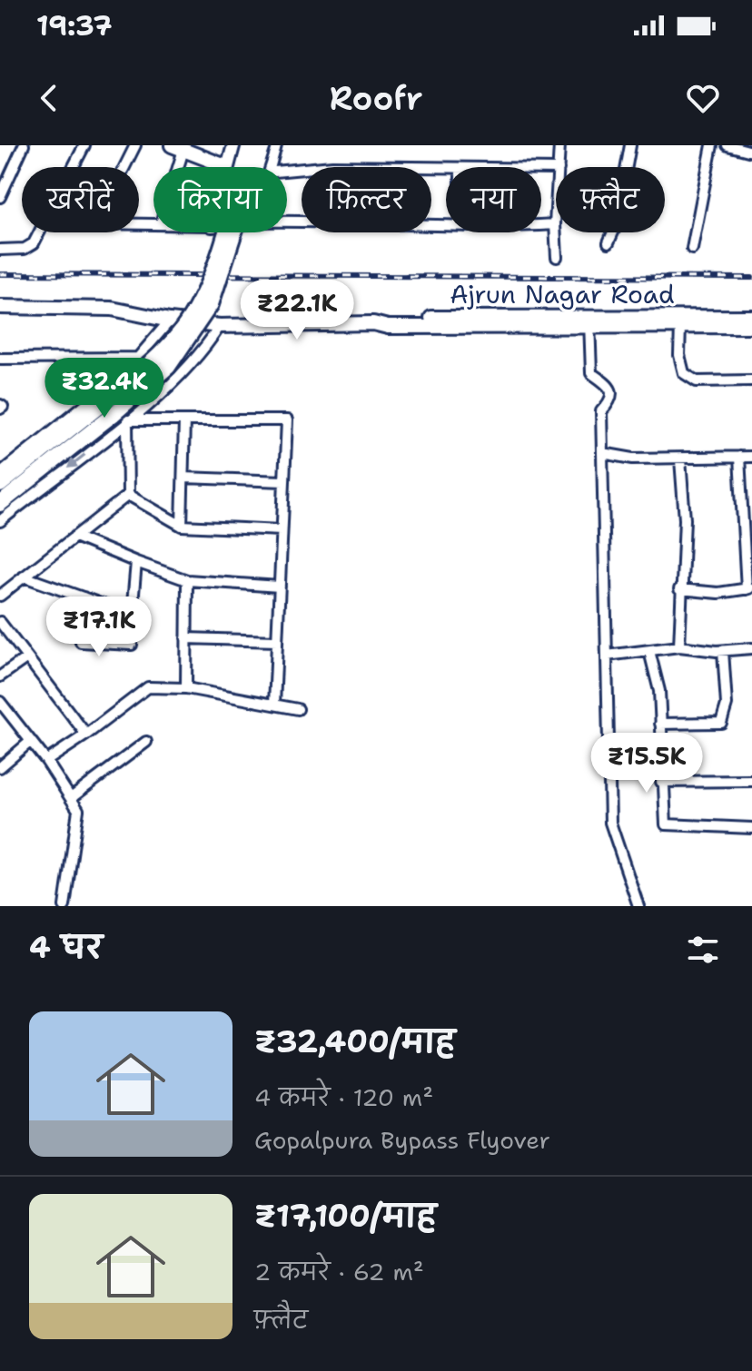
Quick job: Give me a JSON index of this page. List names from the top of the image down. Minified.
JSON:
{"streets":{"street":["Ajrun Nagar Road"]},"page":{"status":"19:37","header":"Roofr","chip":["खरीदें","किराया","फ़िल्टर","नया","फ़्लैट"],"price":["₹22.1K","₹32.4K","₹17.1K","₹15.5K"],"heading":"4 घर","list":[{"name":"₹32,400/माह","note":"4 कमरे · 120 m² · Gopalpura Bypass Flyover"},{"name":"₹17,100/माह","note":"2 कमरे · 62 m² · फ़्लैट"}]}}
